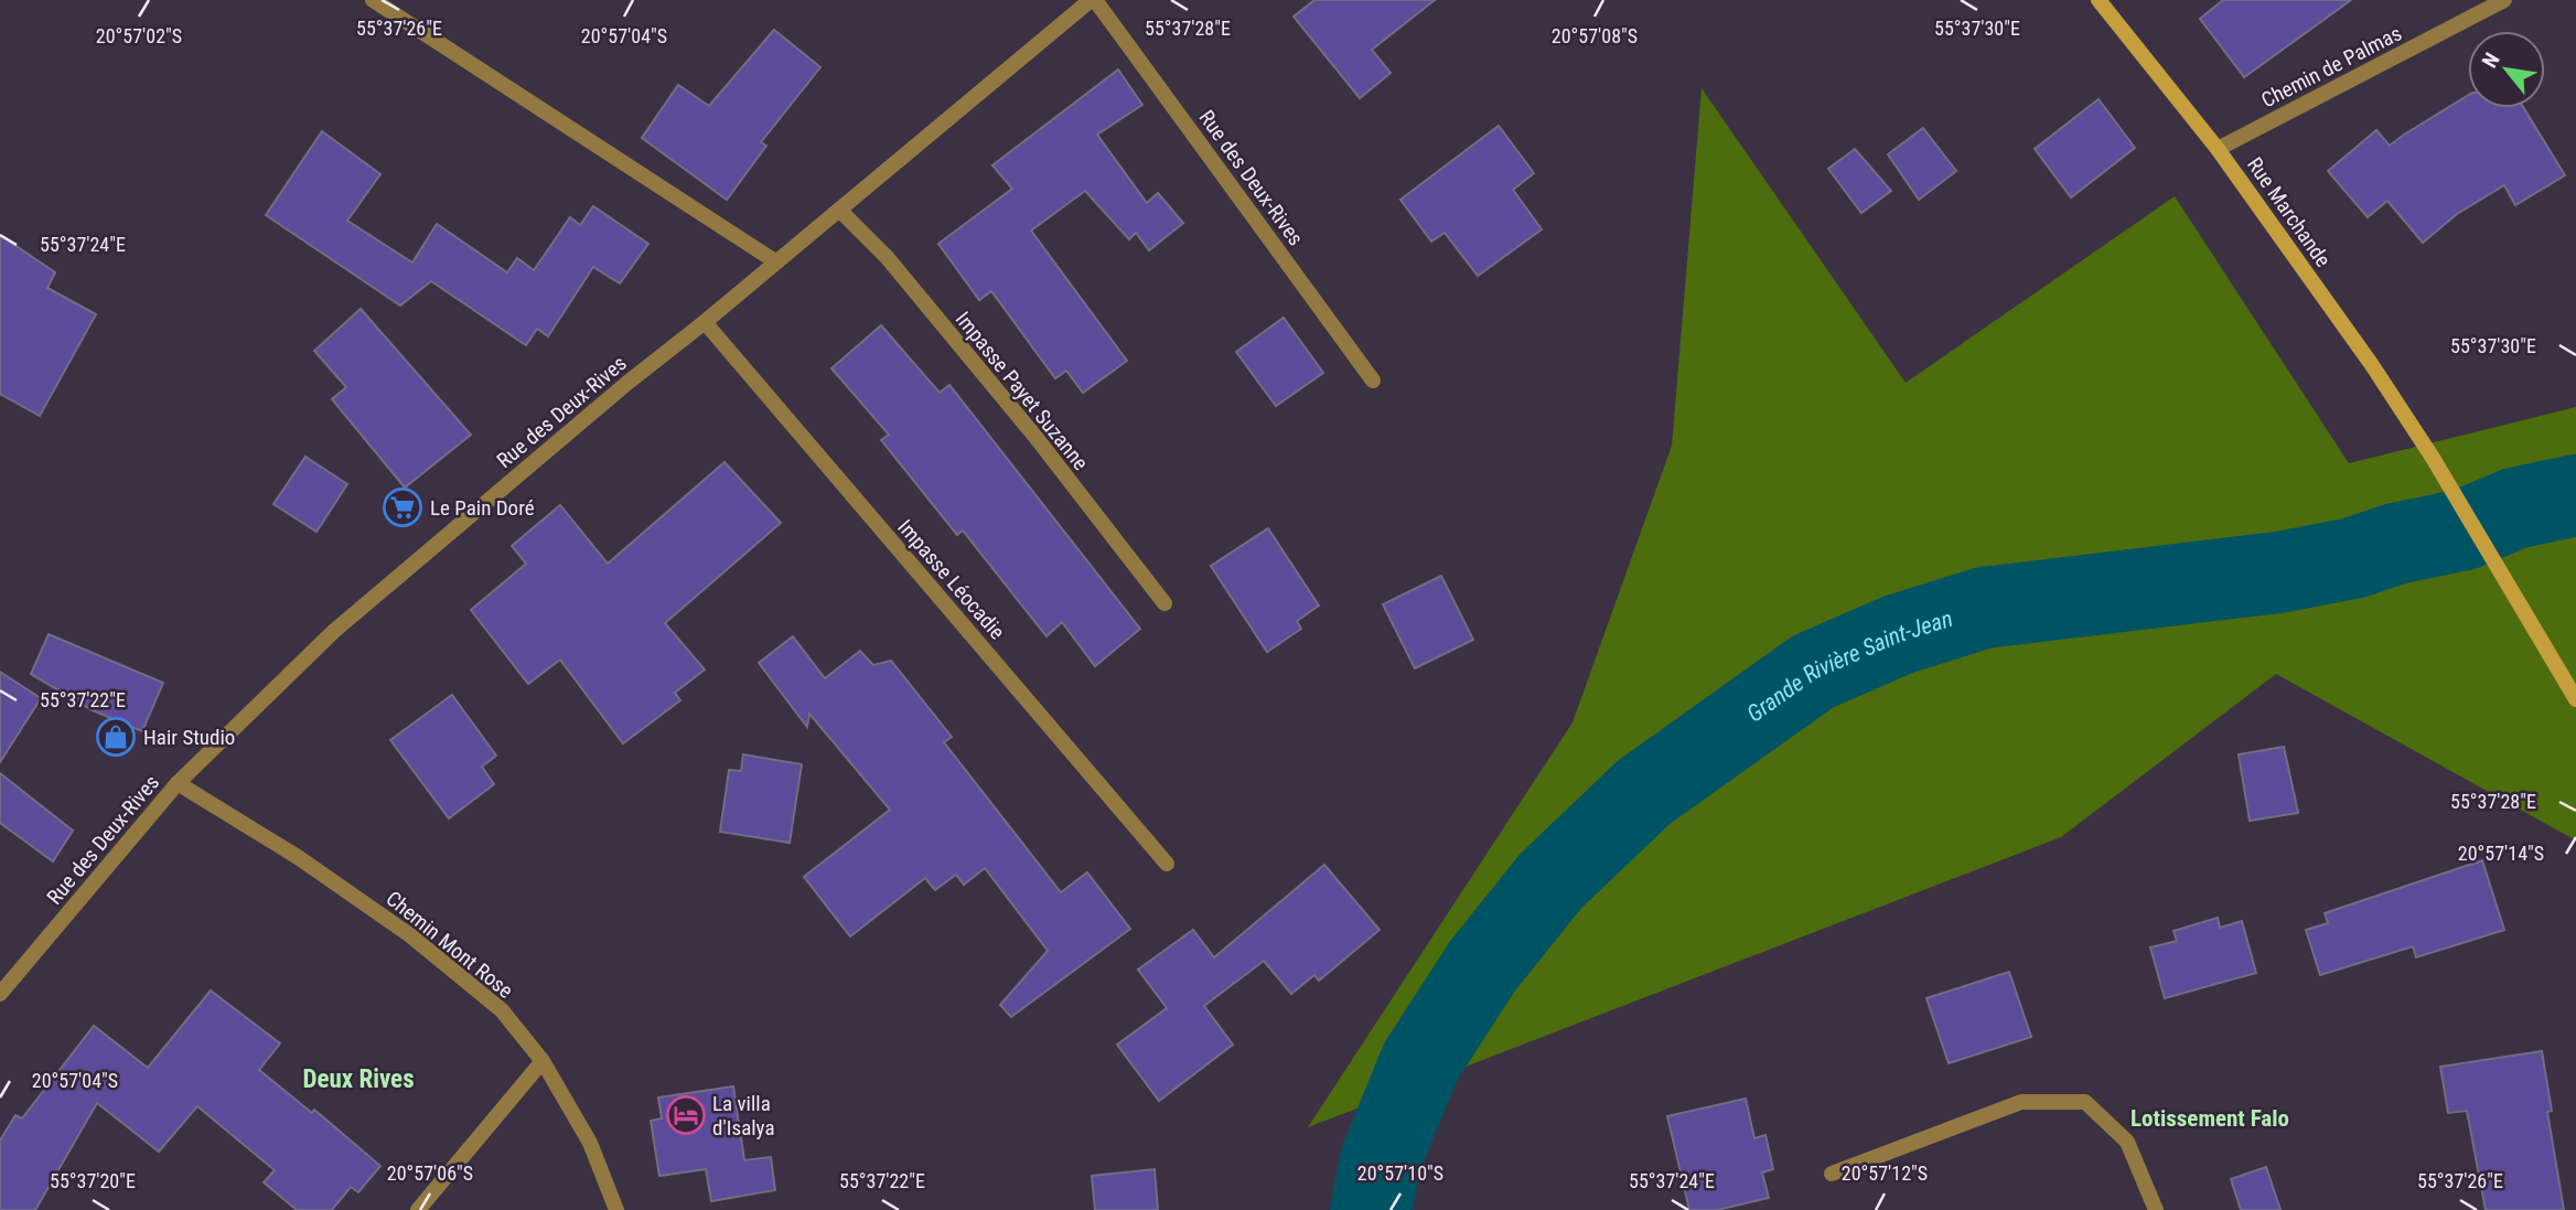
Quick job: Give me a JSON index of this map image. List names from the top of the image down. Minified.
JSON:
{"streets":{"main road":["Rue Marchande"],"street":["Chemin de Palmas","Rue des Deux-Rives","Impasse Payet Suzanne","Impasse Léocadie","Chemin Mont Rose"]},"crossings":[["Chemin de Palmas","Rue Marchande"],["Rue des Deux-Rives","Impasse Payet Suzanne"],["Rue des Deux-Rives","Impasse Léocadie"],["Rue des Deux-Rives","Chemin Mont Rose"]],"districts":["Deux Rives","Lotissement Falo"],"water":["Grande Rivière Saint-Jean"],"places":{"supermarket":["Le Pain Doré"],"shop":["Hair Studio"],"hotel":["La villa d'Isalya"]},"north":"top left","coordinates":["55°37'26\"E","55°37'28\"E","55°37'30\"E","20°57'02\"S","20°57'04\"S","20°57'08\"S","55°37'24\"E","55°37'22\"E","20°57'14\"S","20°57'06\"S","20°57'10\"S","20°57'12\"S","55°37'20\"E"]}
